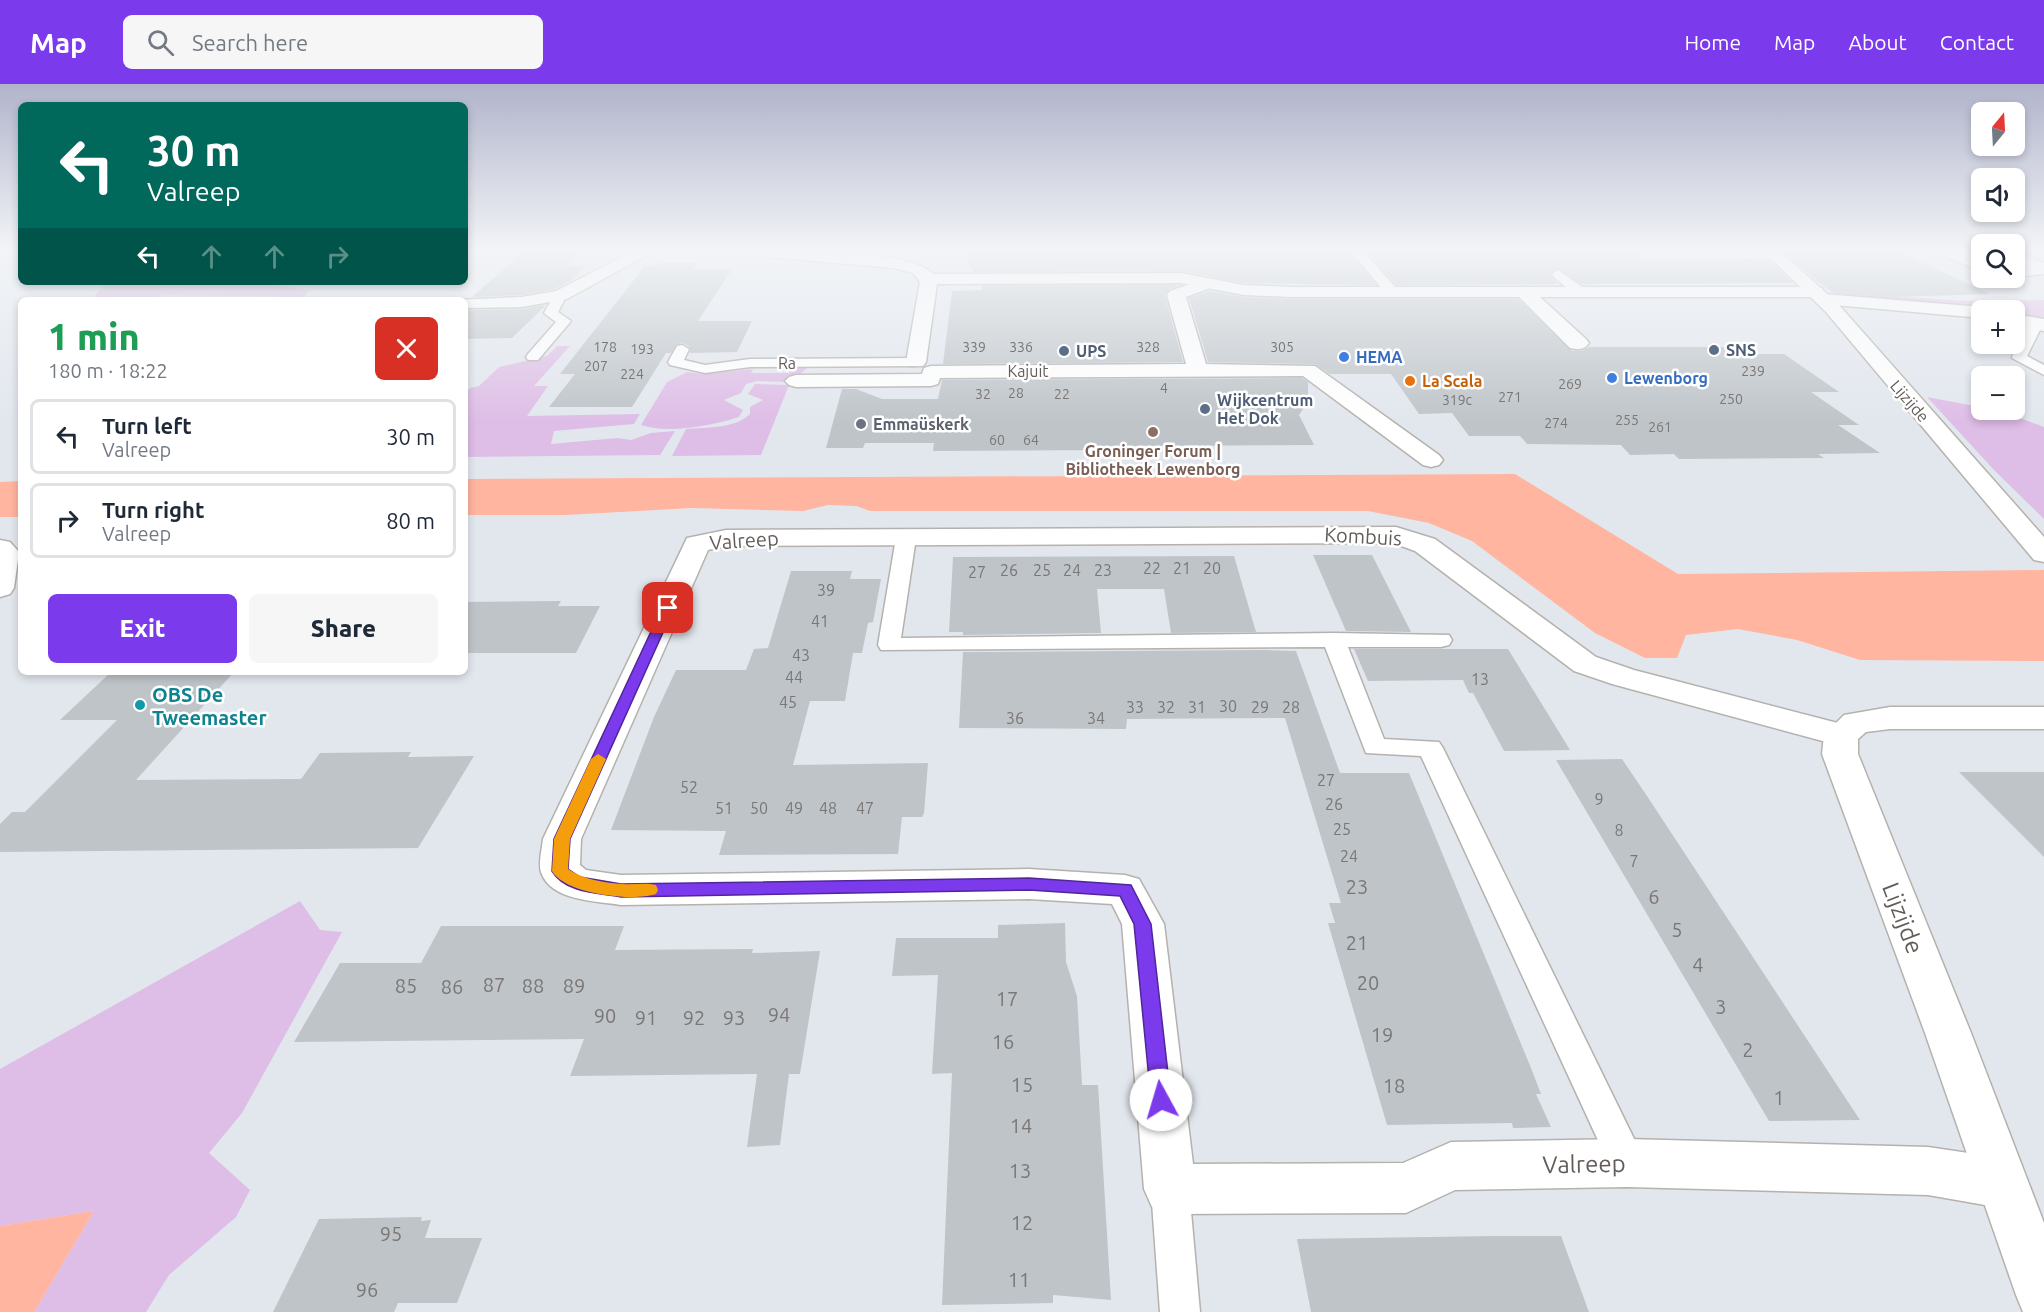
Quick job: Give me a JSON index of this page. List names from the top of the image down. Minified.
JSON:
{"streets":{"street":["Ra","Kajuit","Lijzijde","Kombuis","Valreep"]},"crossings":[["Ra","Kajuit"],["Lijzijde","Kombuis"],["Lijzijde","Valreep"],["Kombuis","Valreep"]],"places":["SNS","UPS","HEMA","Lewenborg","La Scala","Wijkcentrum Het Dok","Emmaüskerk","Groninger Forum | Bibliotheek Lewenborg","OBS De Tweemaster"],"house_numbers":["178","339","336","328","305","193","207","239","224","269","4","28","32","22","271","250","319c","255","274","261","60","64","22","21","20","26","25","24","23","27","39","41","43","44","13","45","30","33","32","31","29","28","36","34","27","52","9","26","51","50","49","48","47","25","8","24","7","23","6","5","21","4","20","87","85","88","89","86","17","3","94","90","91","92","93","19","16","2","15","18","1","14","13","12","95","11","96"],"north":"top","page":{"header":"Map","search":"Search here","nav":["Home","Map","About","Contact"],"map_buttons":["+","−"],"turn":["30 m","Valreep"],"heading":["1 min","180 m · 18:22"],"list":[{"name":"Turn left","note":"Valreep","value":"30 m"},{"name":"Turn right","note":"Valreep","value":"80 m"}],"buttons":["Exit","Share"]}}
